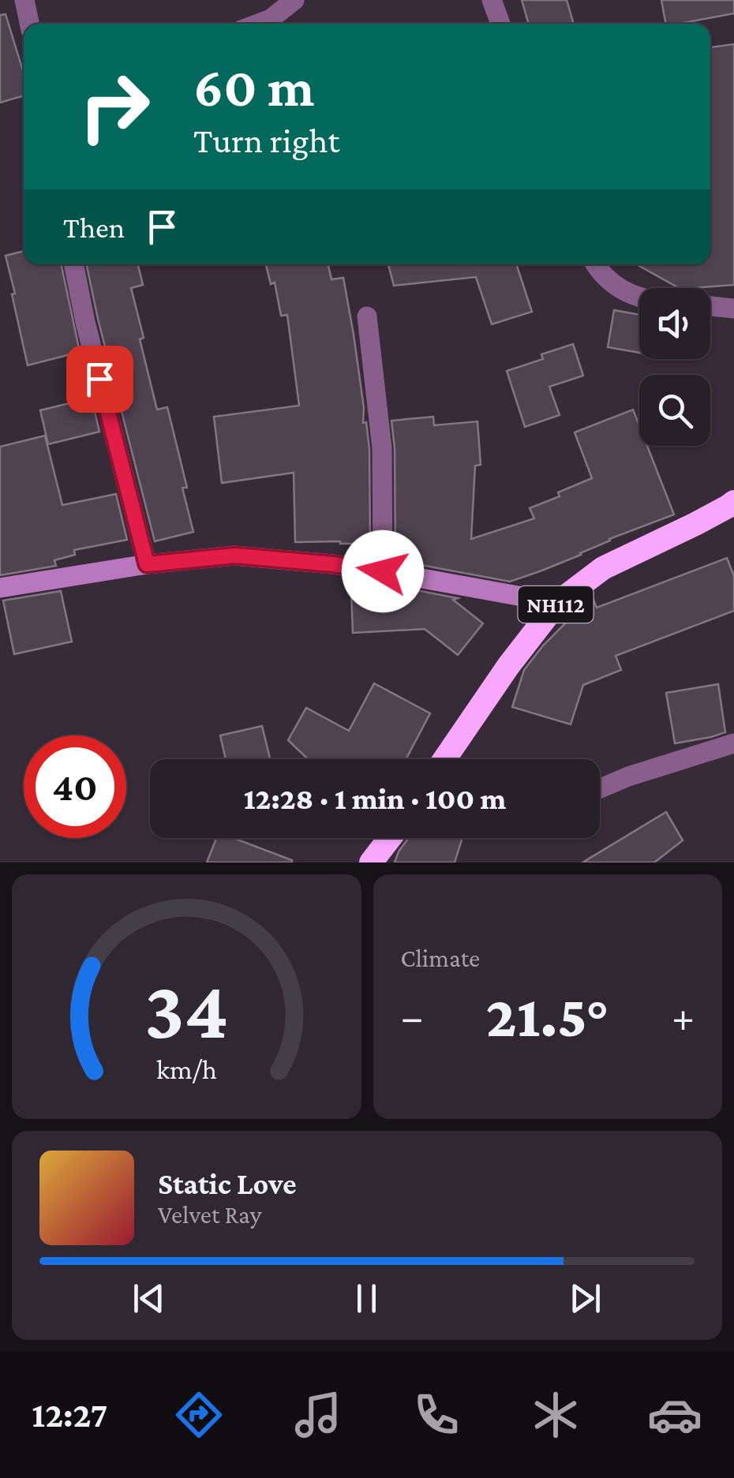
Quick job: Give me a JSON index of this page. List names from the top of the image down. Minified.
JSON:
{"streets":{"highway":["NH112"]},"page":{"turn":["60 m","Turn right"],"then":"Then","limit":"40","trip":"12:28 · 1 min · 100 m","tile":"Climate","heat":["−","21.5°","+"],"song":["Static Love","Velvet Ray"],"tabs":"12:27","gauge":["34","km/h"]}}
